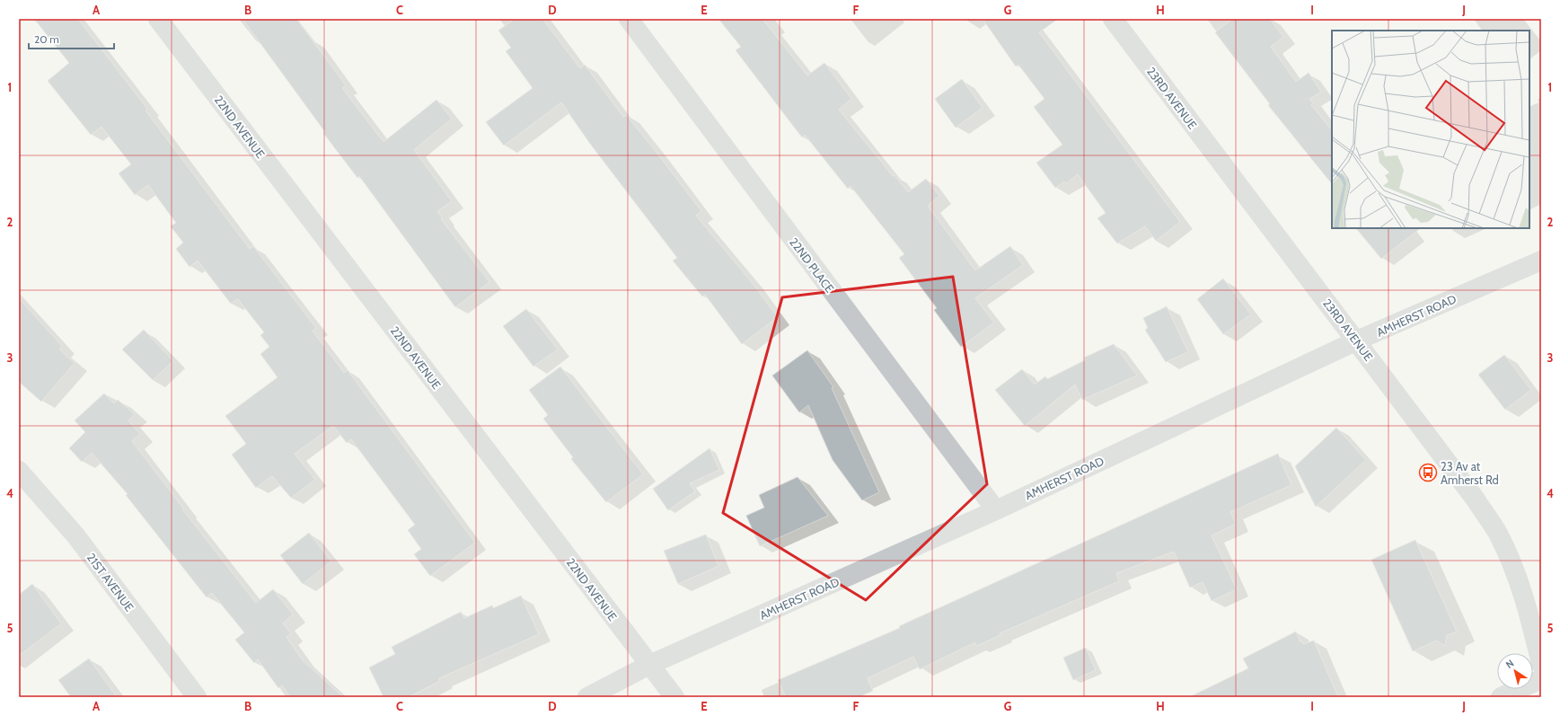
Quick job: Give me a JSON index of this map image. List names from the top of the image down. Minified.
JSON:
{"streets":{"street":["23RD AVENUE","22ND AVENUE","22ND PLACE","AMHERST ROAD","21ST AVENUE"]},"crossings":[["23RD AVENUE","AMHERST ROAD"],["22ND AVENUE","AMHERST ROAD"],["22ND PLACE","AMHERST ROAD"]],"places":{"bus stop":["23 Av at Amherst Rd"]},"scale_bar":"20 m","north":"top left","grid":{"columns":["A","B","C","D","E","F","G","H","I","J"],"rows":["1","2","3","4","5"]}}
